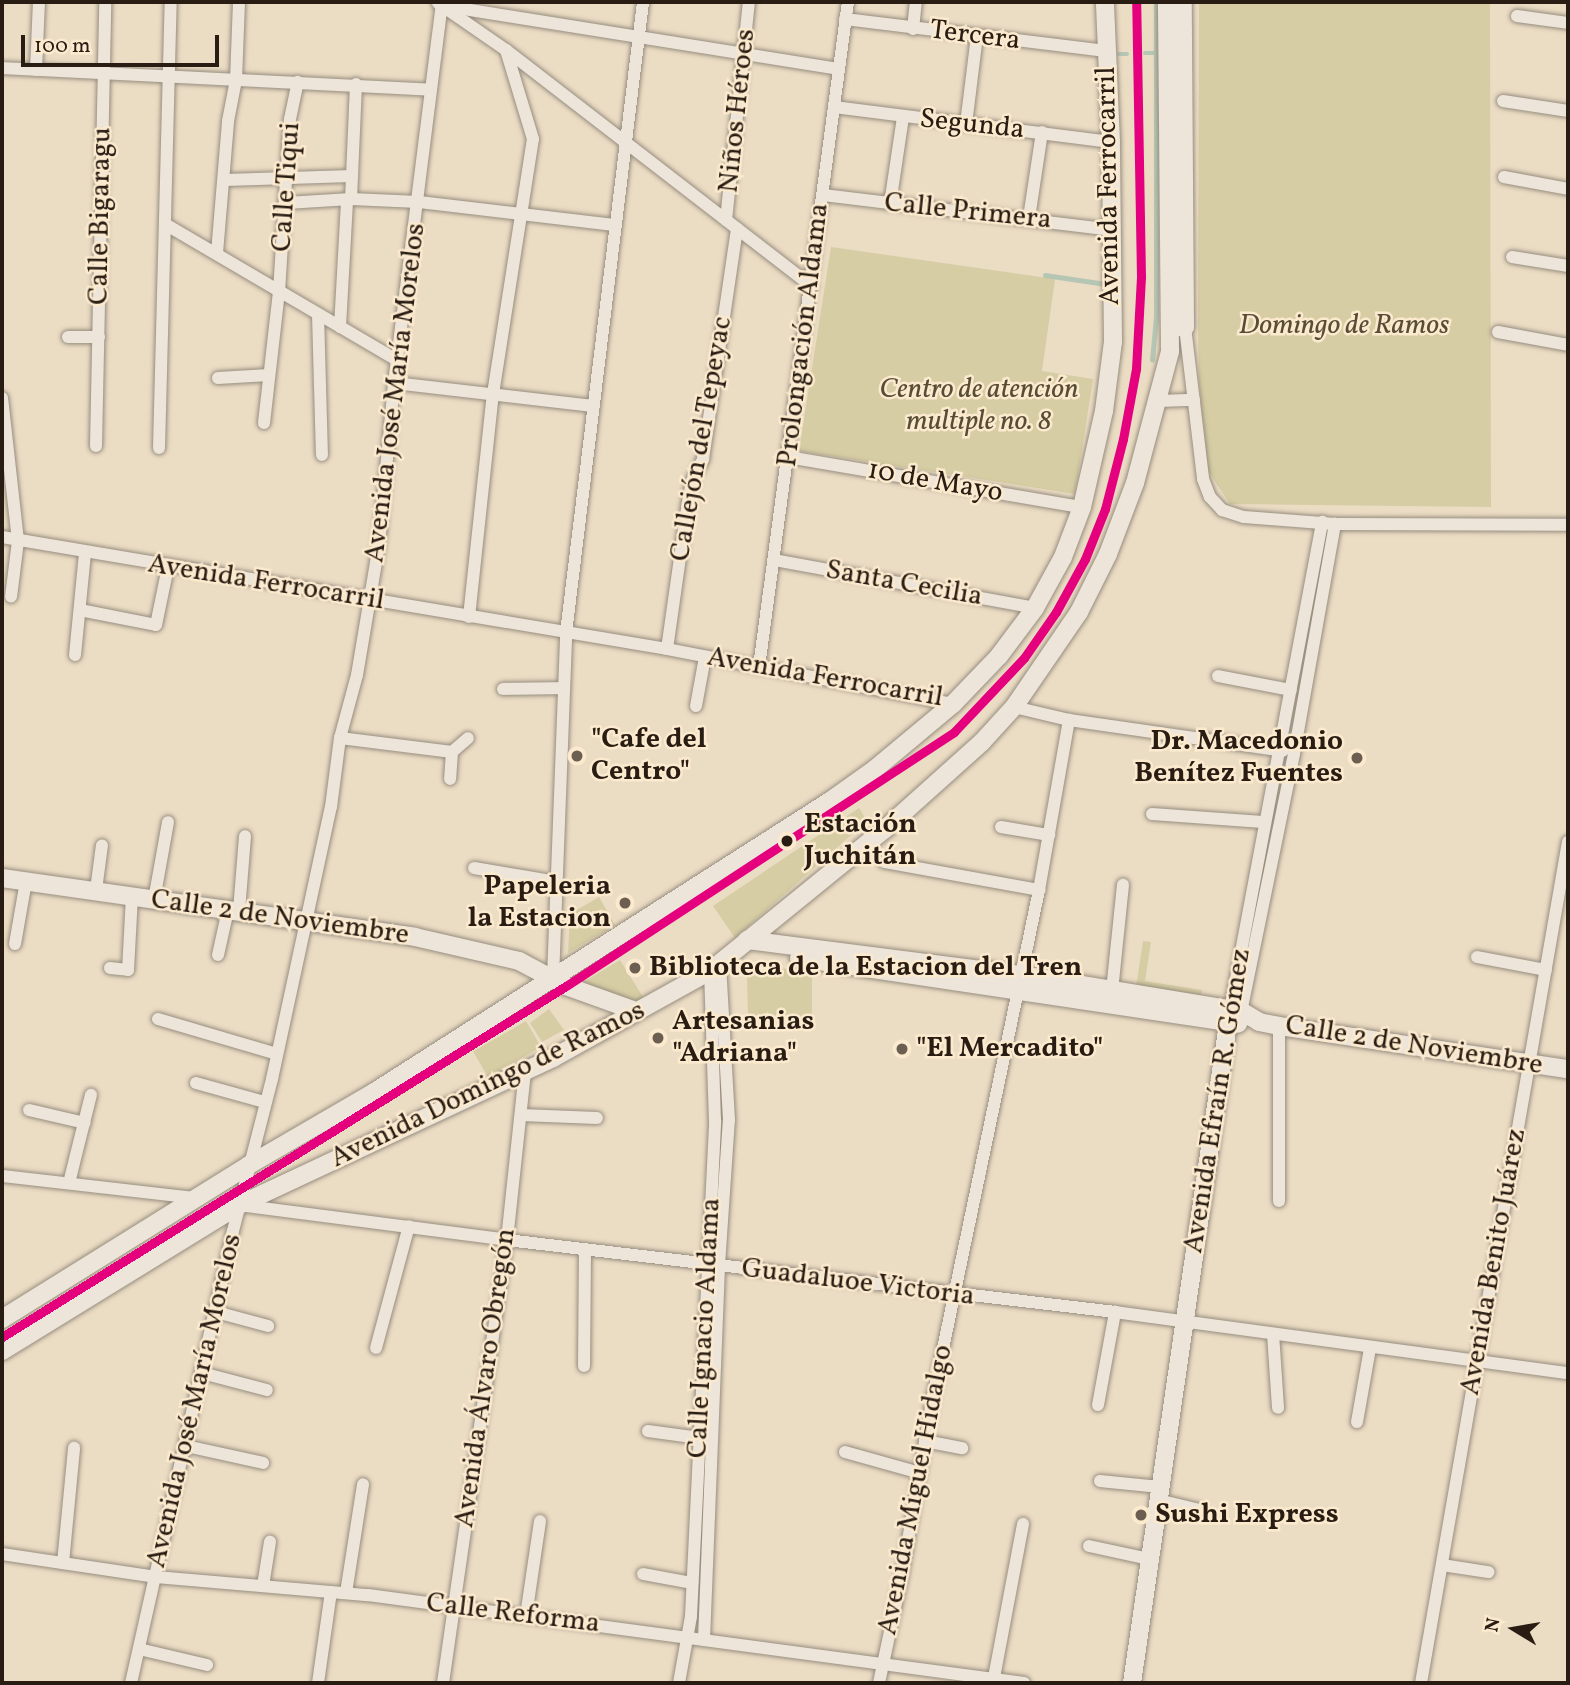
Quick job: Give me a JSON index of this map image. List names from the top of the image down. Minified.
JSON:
{"streets":{"street":["Tercera","Niños Héroes","Segunda","Avenida Ferrocarril","Calle Tiqui","Calle Primera","Calle Bigaragu","Prolongación Aldama","Avenida José María Morelos","Callejón del Tepeyac","10 de Mayo","Santa Cecilia","Calle 2 de Noviembre","Avenida Domingo de Ramos","Avenida Efraín R. Gómez","Avenida Benito Juárez","Guadaluoe Victoria","Calle Ignacio Aldama","Avenida Álvaro Obregón","Avenida Miguel Hidalgo","Calle Reforma"]},"crossings":[["Tercera","Avenida Ferrocarril"],["Tercera","Prolongación Aldama"],["Niños Héroes","Callejón del Tepeyac"],["Segunda","Avenida Ferrocarril"],["Segunda","Prolongación Aldama"],["Avenida Ferrocarril","Calle Primera"],["Avenida Ferrocarril","Prolongación Aldama"],["Avenida Ferrocarril","Avenida José María Morelos"],["Avenida Ferrocarril","Callejón del Tepeyac"],["Avenida Ferrocarril","10 de Mayo"],["Avenida Ferrocarril","Santa Cecilia"],["Calle Primera","Prolongación Aldama"],["Prolongación Aldama","10 de Mayo"],["Prolongación Aldama","Santa Cecilia"],["Avenida José María Morelos","Calle 2 de Noviembre"],["Avenida José María Morelos","Avenida Domingo de Ramos"],["Avenida José María Morelos","Guadaluoe Victoria"],["Avenida José María Morelos","Calle Reforma"],["Calle 2 de Noviembre","Avenida Domingo de Ramos"],["Calle 2 de Noviembre","Avenida Efraín R. Gómez"],["Calle 2 de Noviembre","Avenida Benito Juárez"],["Calle 2 de Noviembre","Avenida Miguel Hidalgo"],["Avenida Domingo de Ramos","Guadaluoe Victoria"],["Avenida Domingo de Ramos","Calle Ignacio Aldama"],["Avenida Domingo de Ramos","Avenida Álvaro Obregón"],["Avenida Efraín R. Gómez","Guadaluoe Victoria"],["Avenida Benito Juárez","Guadaluoe Victoria"],["Guadaluoe Victoria","Calle Ignacio Aldama"],["Guadaluoe Victoria","Avenida Álvaro Obregón"],["Guadaluoe Victoria","Avenida Miguel Hidalgo"],["Calle Ignacio Aldama","Calle Reforma"],["Avenida Álvaro Obregón","Calle Reforma"],["Avenida Miguel Hidalgo","Calle Reforma"]],"parks":["Domingo de Ramos","Centro de atención multiple no. 8"],"places":["\"Cafe del Centro\"","Dr. Macedonio Benítez Fuentes","Estación Juchitán","Papeleria la Estacion","Biblioteca de la Estacion del Tren","Artesanias \"Adriana\"","\"El Mercadito\"","Sushi Express"],"scale_bar":"100 m","north":"left"}
